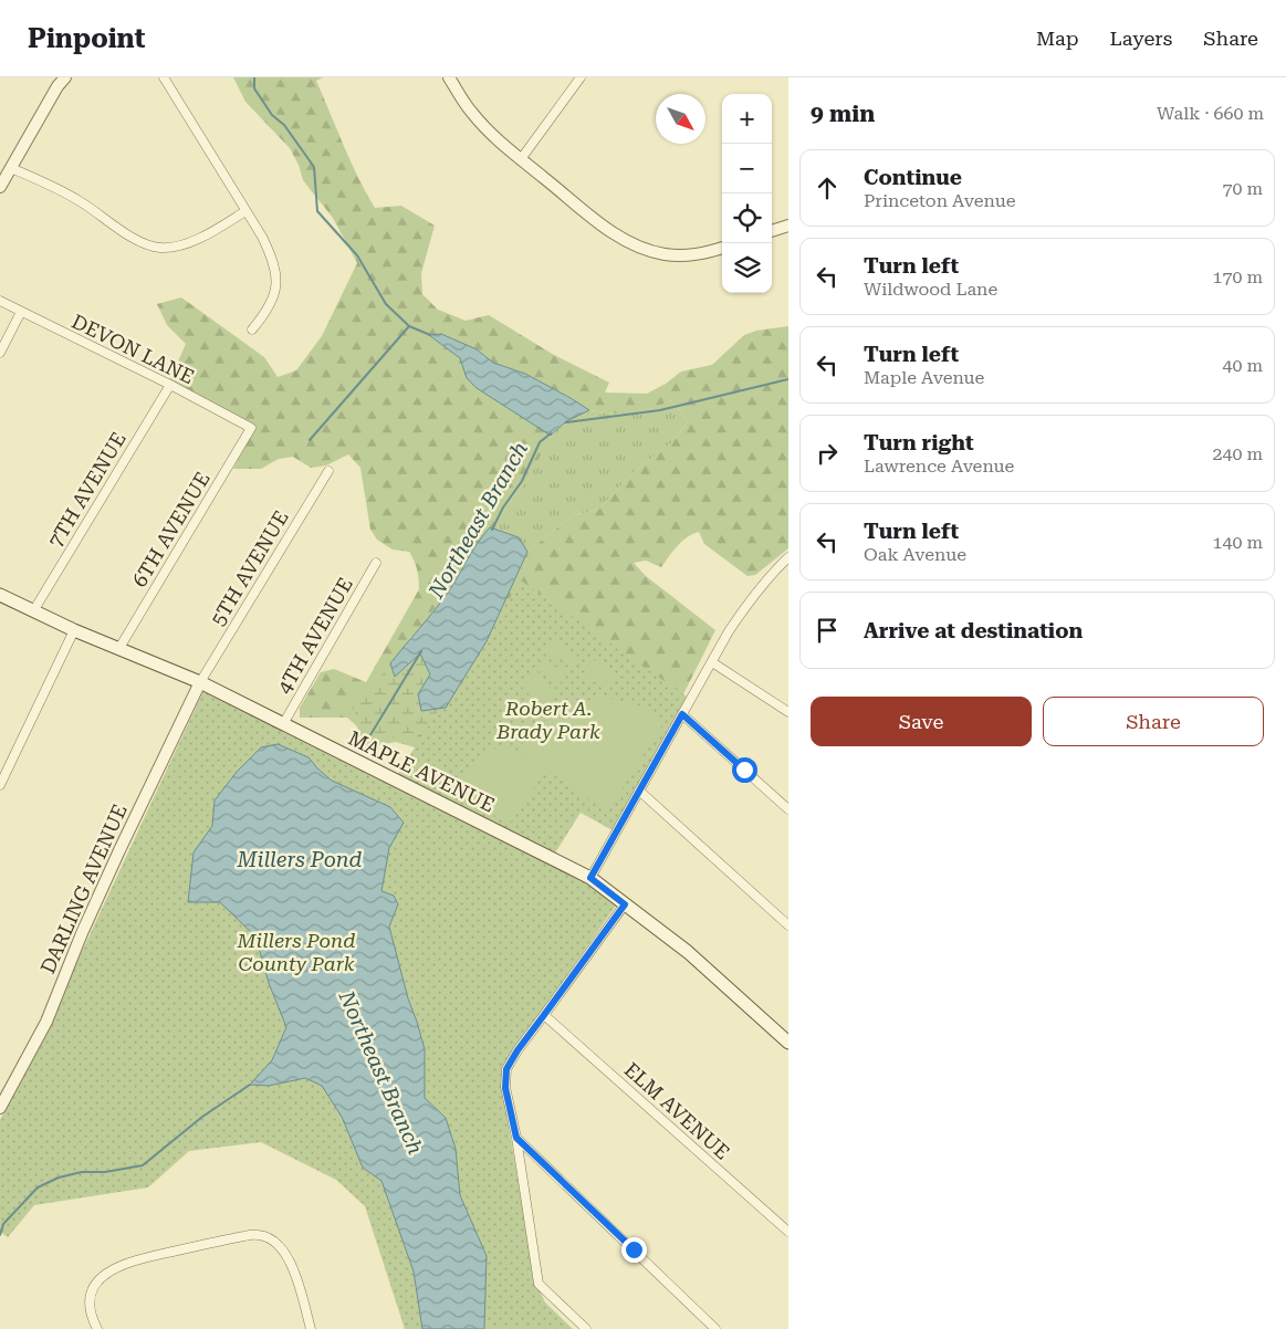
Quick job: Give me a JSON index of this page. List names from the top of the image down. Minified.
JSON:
{"streets":{"main road":["MAPLE AVENUE"],"street":["DEVON LANE","7TH AVENUE","6TH AVENUE","5TH AVENUE","4TH AVENUE","DARLING AVENUE","ELM AVENUE"]},"crossings":[["DEVON LANE","7TH AVENUE"],["DEVON LANE","6TH AVENUE"],["7TH AVENUE","MAPLE AVENUE"],["6TH AVENUE","MAPLE AVENUE"],["5TH AVENUE","MAPLE AVENUE"],["5TH AVENUE","DARLING AVENUE"],["4TH AVENUE","MAPLE AVENUE"],["MAPLE AVENUE","DARLING AVENUE"]],"water":["Northeast Branch","Millers Pond"],"parks":["Robert A. Brady Park","Millers Pond County Park"],"north":"bottom right","page":{"header":"Pinpoint","nav":["Map","Layers","Share"],"heading":["9 min","Walk · 660 m"],"map_buttons":["+","−"],"list":[["Continue","Princeton Avenue","70 m"],["Turn left","Wildwood Lane","170 m"],["Turn left","Maple Avenue","40 m"],["Turn right","Lawrence Avenue","240 m"],["Turn left","Oak Avenue","140 m"],"Arrive at destination"],"buttons":["Save","Share"]}}
